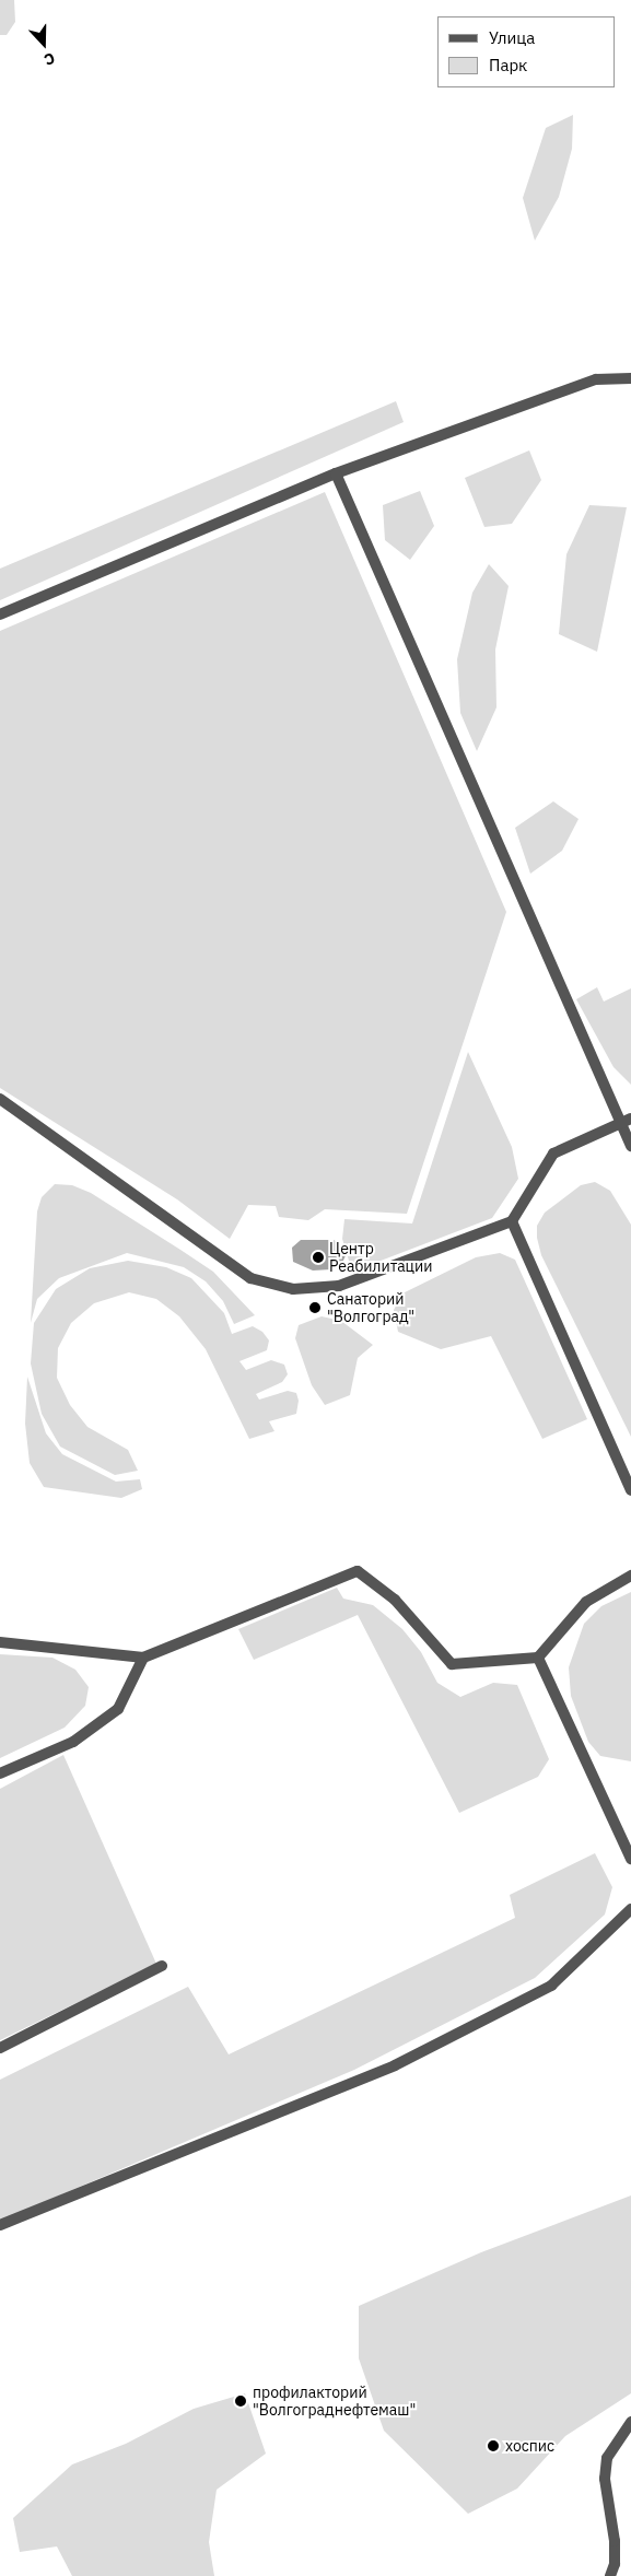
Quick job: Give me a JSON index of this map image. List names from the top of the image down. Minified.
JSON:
{"places":["Центр Реабилитации","Санаторий \"Волгоград\"","профилакторий \"Волгограднефтемаш\"","хоспис"],"legend":["Улица","Парк"],"north":"bottom"}
